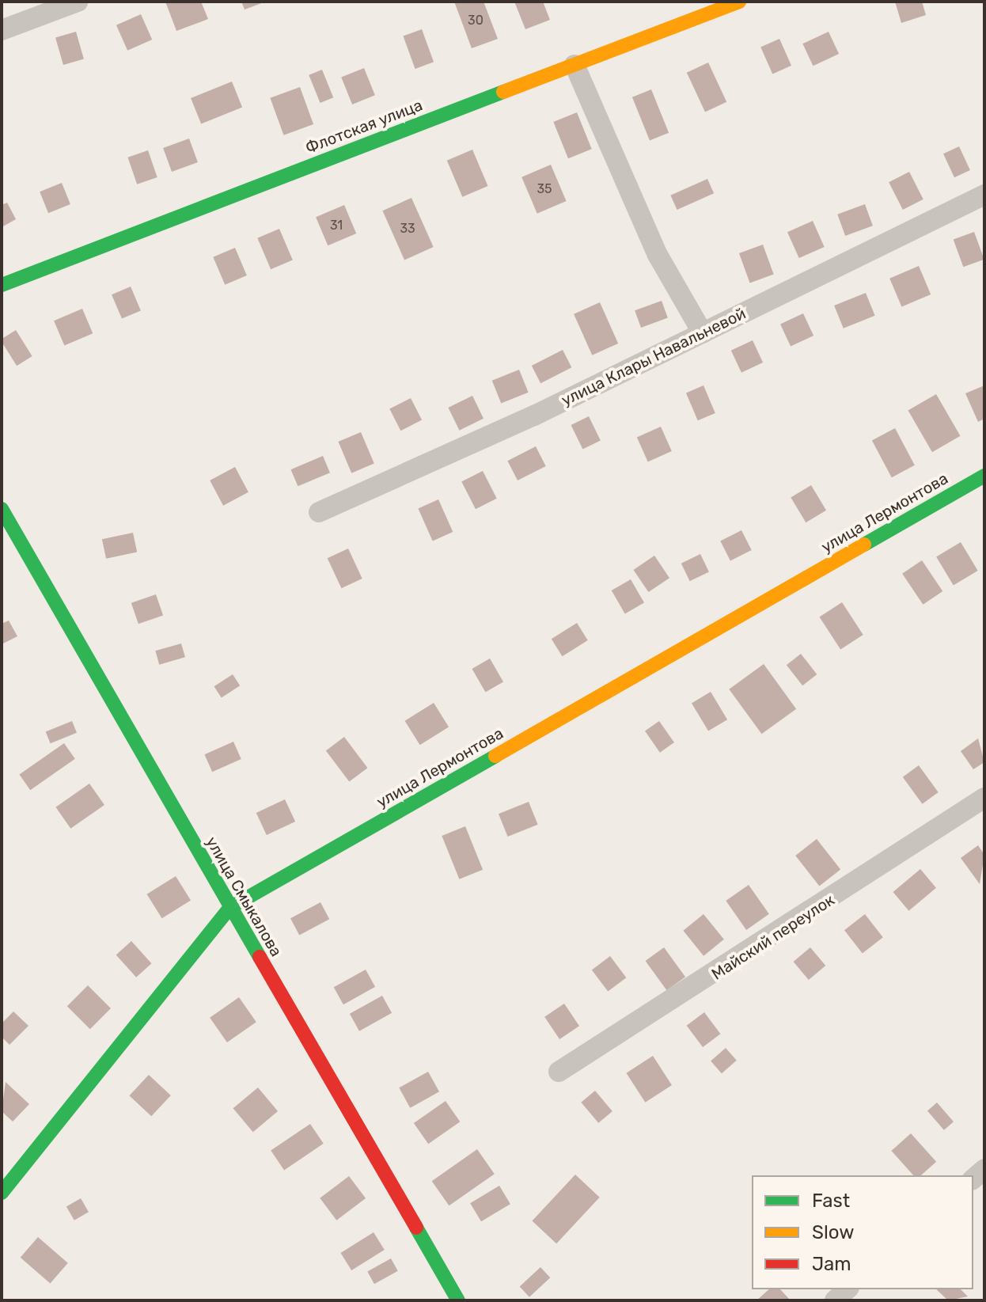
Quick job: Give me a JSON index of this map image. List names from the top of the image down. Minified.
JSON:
{"streets":{"street":["Флотская улица","улица Клары Навальневой","улица Лермонтова","улица Смыкалова","Майский переулок"]},"crossings":[["улица Лермонтова","улица Смыкалова"]],"house_numbers":["30","35","31","33"],"legend":["Fast","Slow","Jam"]}
